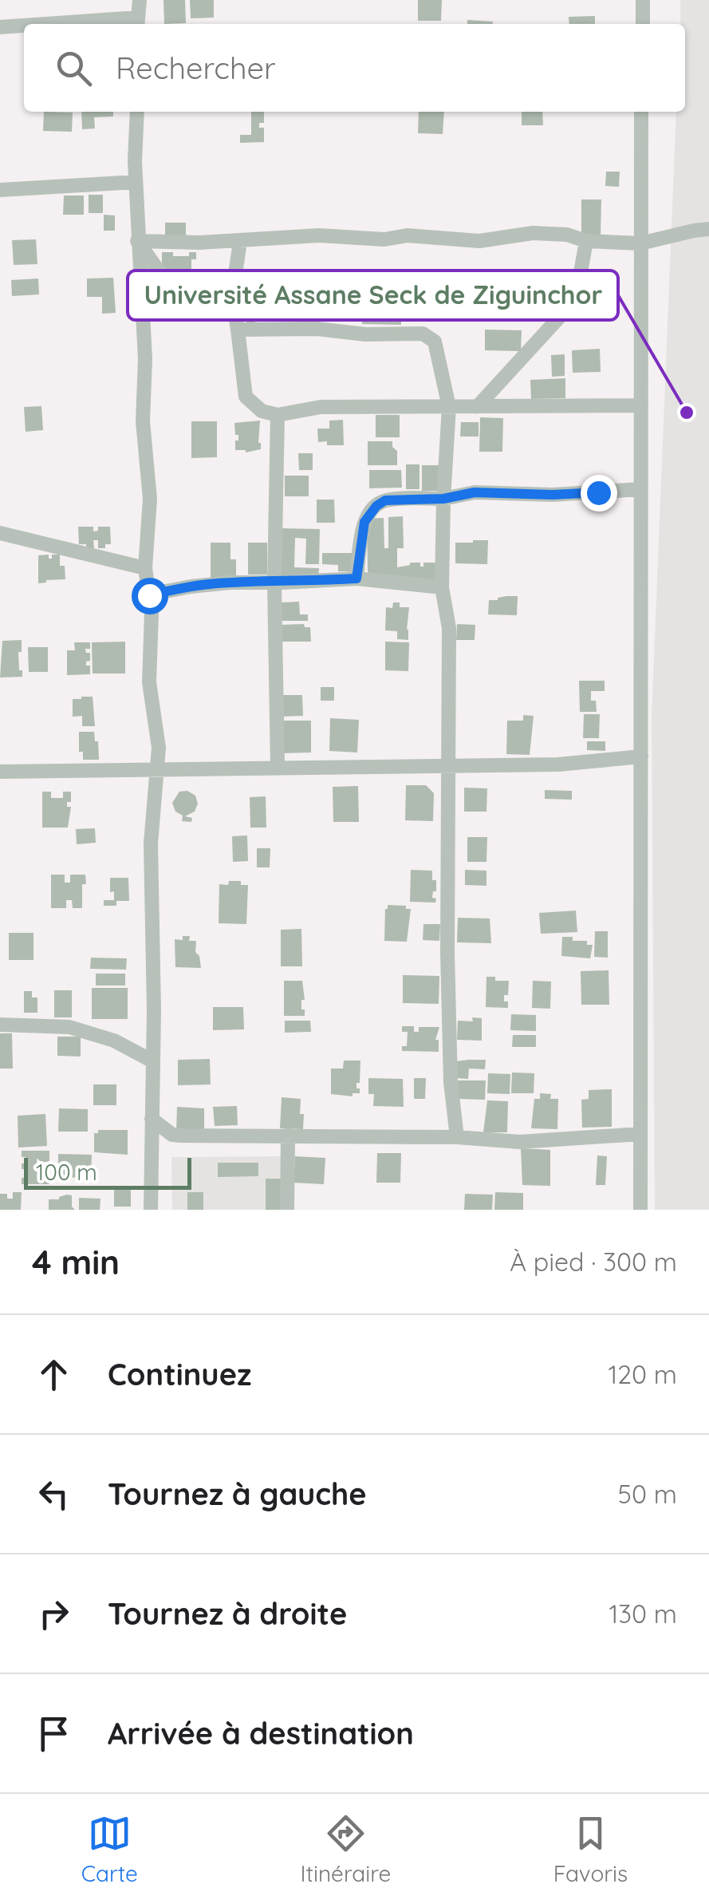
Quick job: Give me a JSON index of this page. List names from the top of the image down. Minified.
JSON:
{"places":["Université Assane Seck de Ziguinchor"],"scale_bar":"100 m","page":{"search":"Rechercher","scale":"100 m","heading":["4 min","À pied · 300 m"],"list":[["Continuez","120 m"],["Tournez à gauche","50 m"],["Tournez à droite","130 m"],"Arrivée à destination"],"nav":["Carte","Itinéraire","Favoris"]}}
